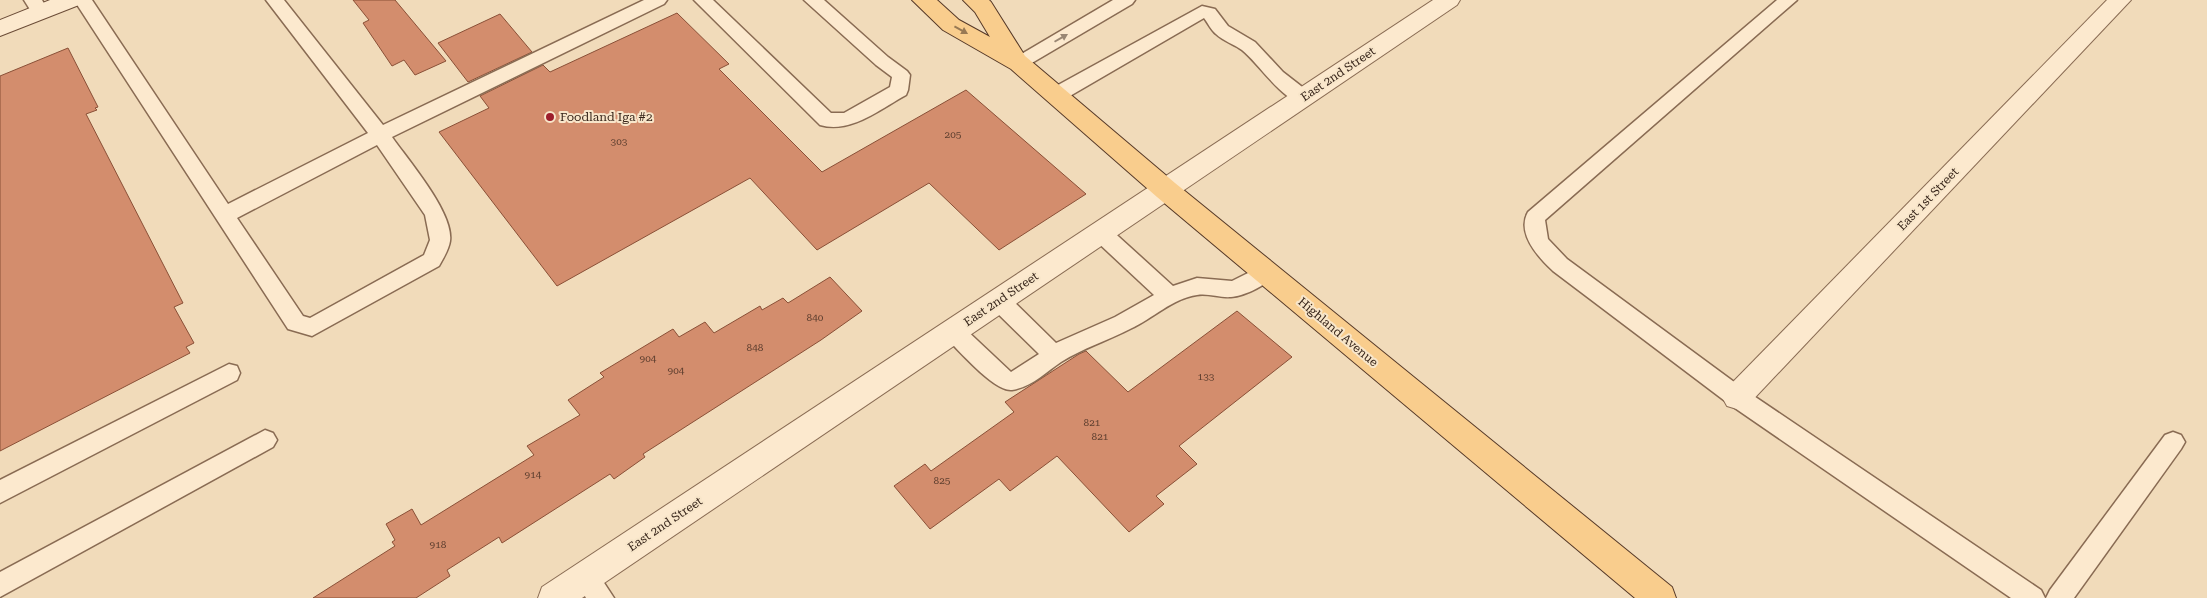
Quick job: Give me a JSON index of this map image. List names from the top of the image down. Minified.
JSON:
{"streets":{"main road":["Highland Avenue"],"street":["East 2nd Street","East 1st Street"]},"crossings":[["East 2nd Street","Highland Avenue"]],"places":["Foodland Iga #2"],"house_numbers":["205","303","840","848","904","904","133","821","821","914","825","918"]}
